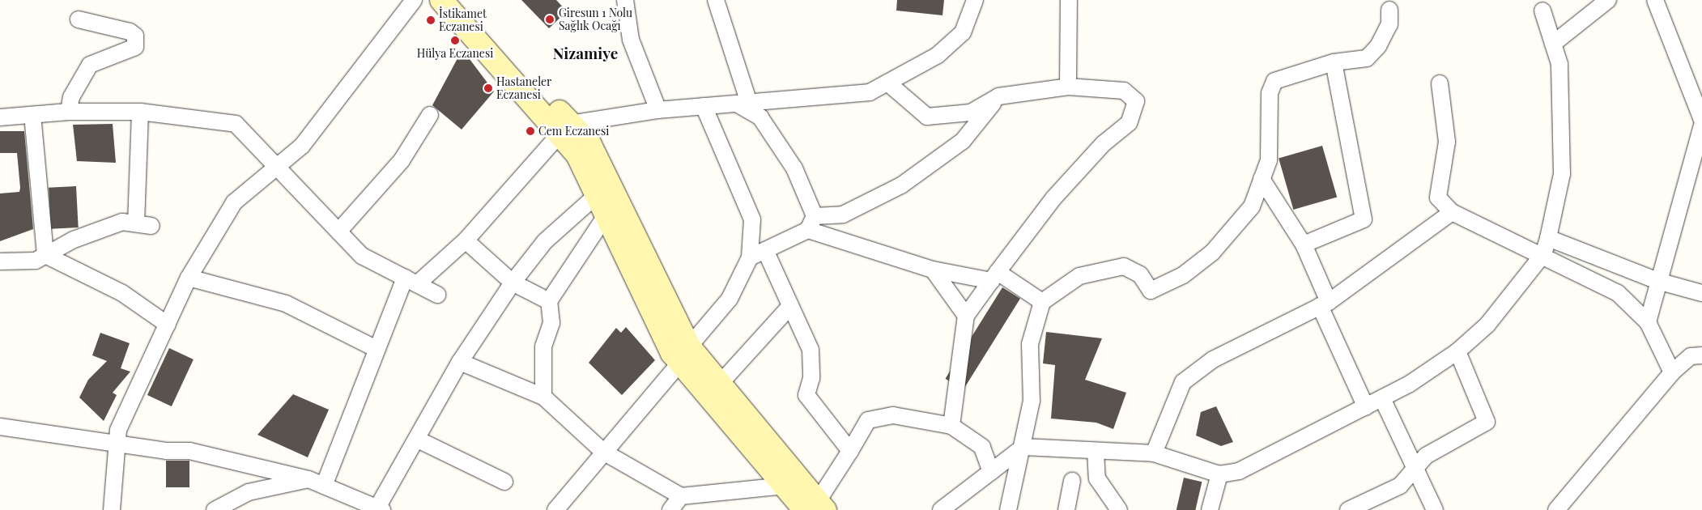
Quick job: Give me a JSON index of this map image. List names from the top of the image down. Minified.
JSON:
{"districts":["Nizamiye"],"places":["Giresun 1 Nolu Sağlık Ocağı","İstikamet Eczanesi","Hülya Eczanesi","Hastaneler Eczanesi","Cem Eczanesi"]}
